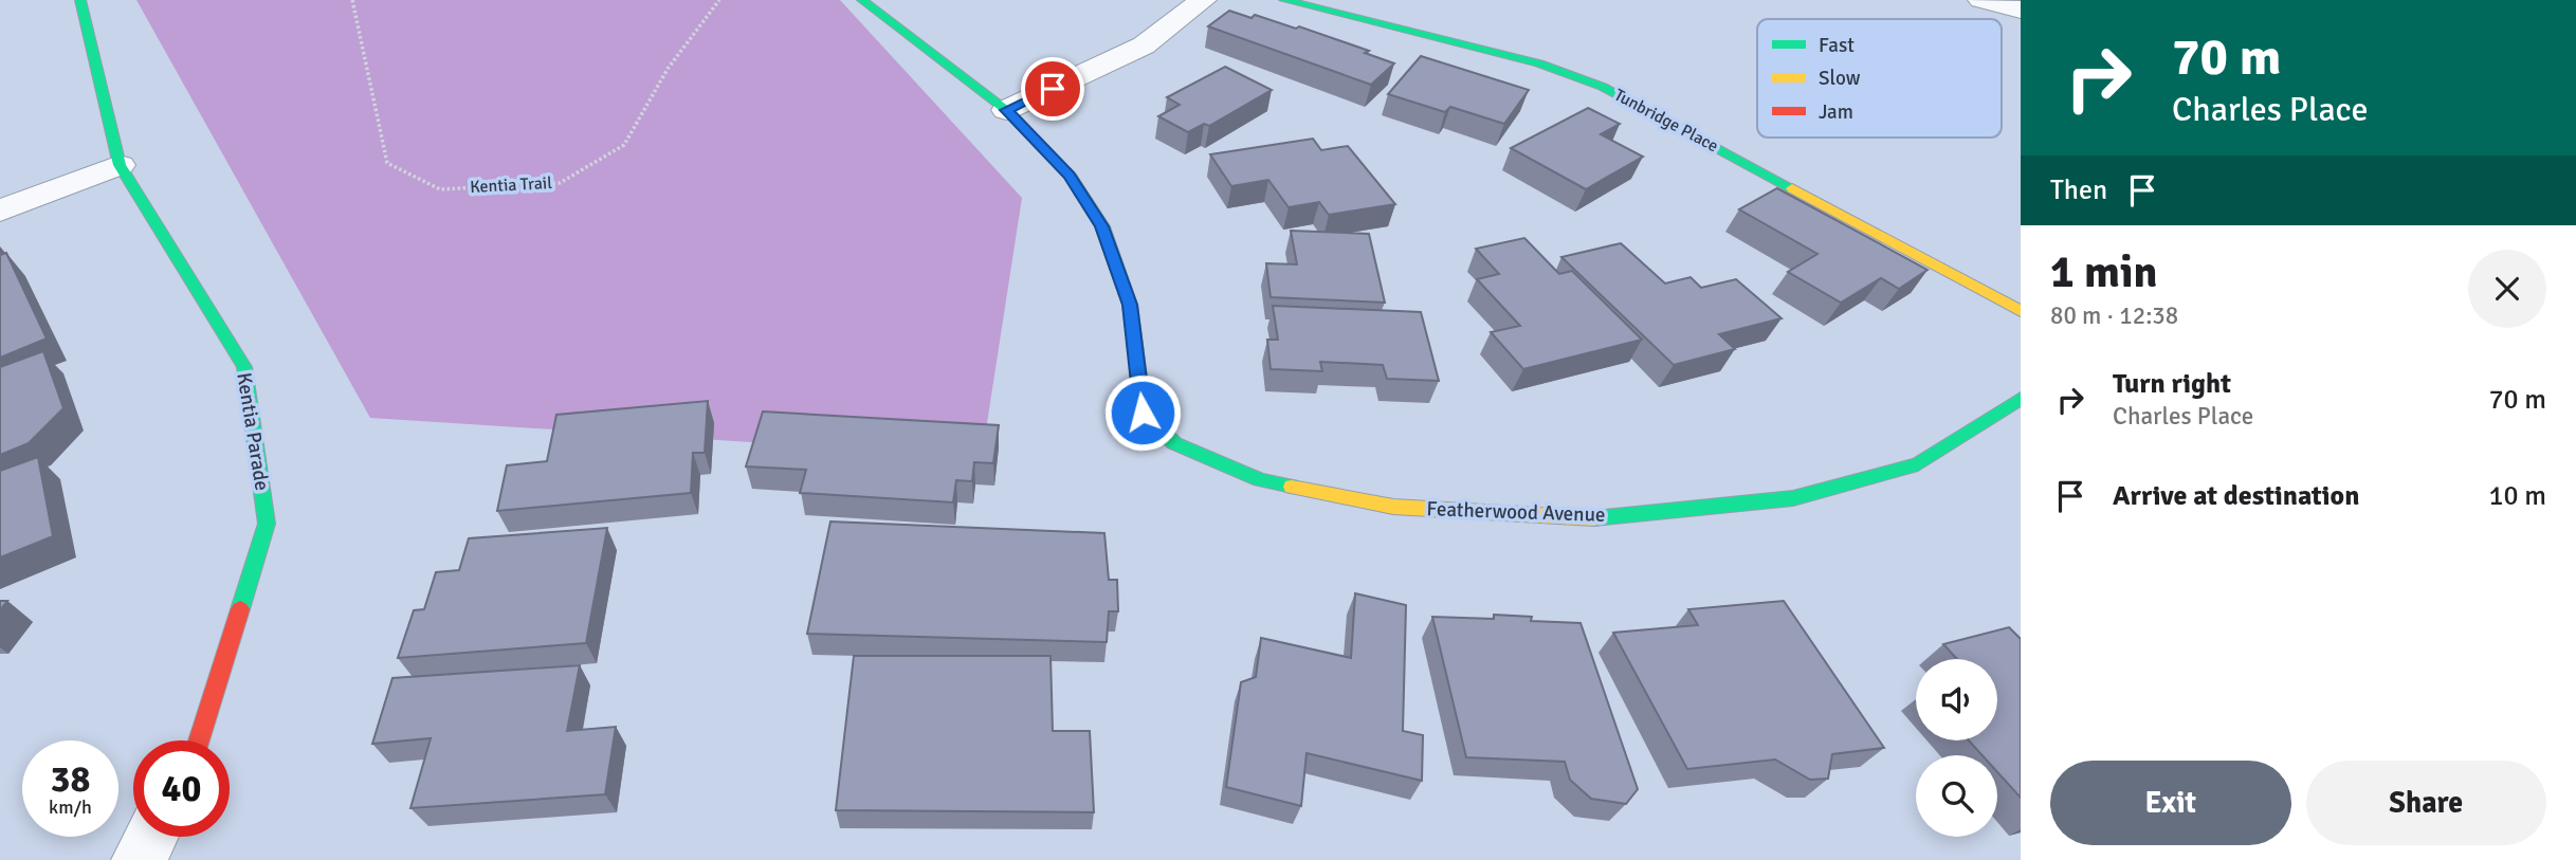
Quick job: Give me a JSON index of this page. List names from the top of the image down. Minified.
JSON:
{"streets":{"street":["Tunbridge Place","Kentia Parade","Featherwood Avenue"],"path":["Kentia Trail"]},"legend":["Fast","Slow","Jam"],"page":{"turn":["70 m","Charles Place"],"then":"Then","heading":["1 min","80 m · 12:38"],"list":[{"name":"Turn right","note":"Charles Place","value":"70 m"},{"name":"Arrive at destination","value":"10 m"}],"speed":"38 km/h","limit":"40","buttons":["Exit","Share"]}}
